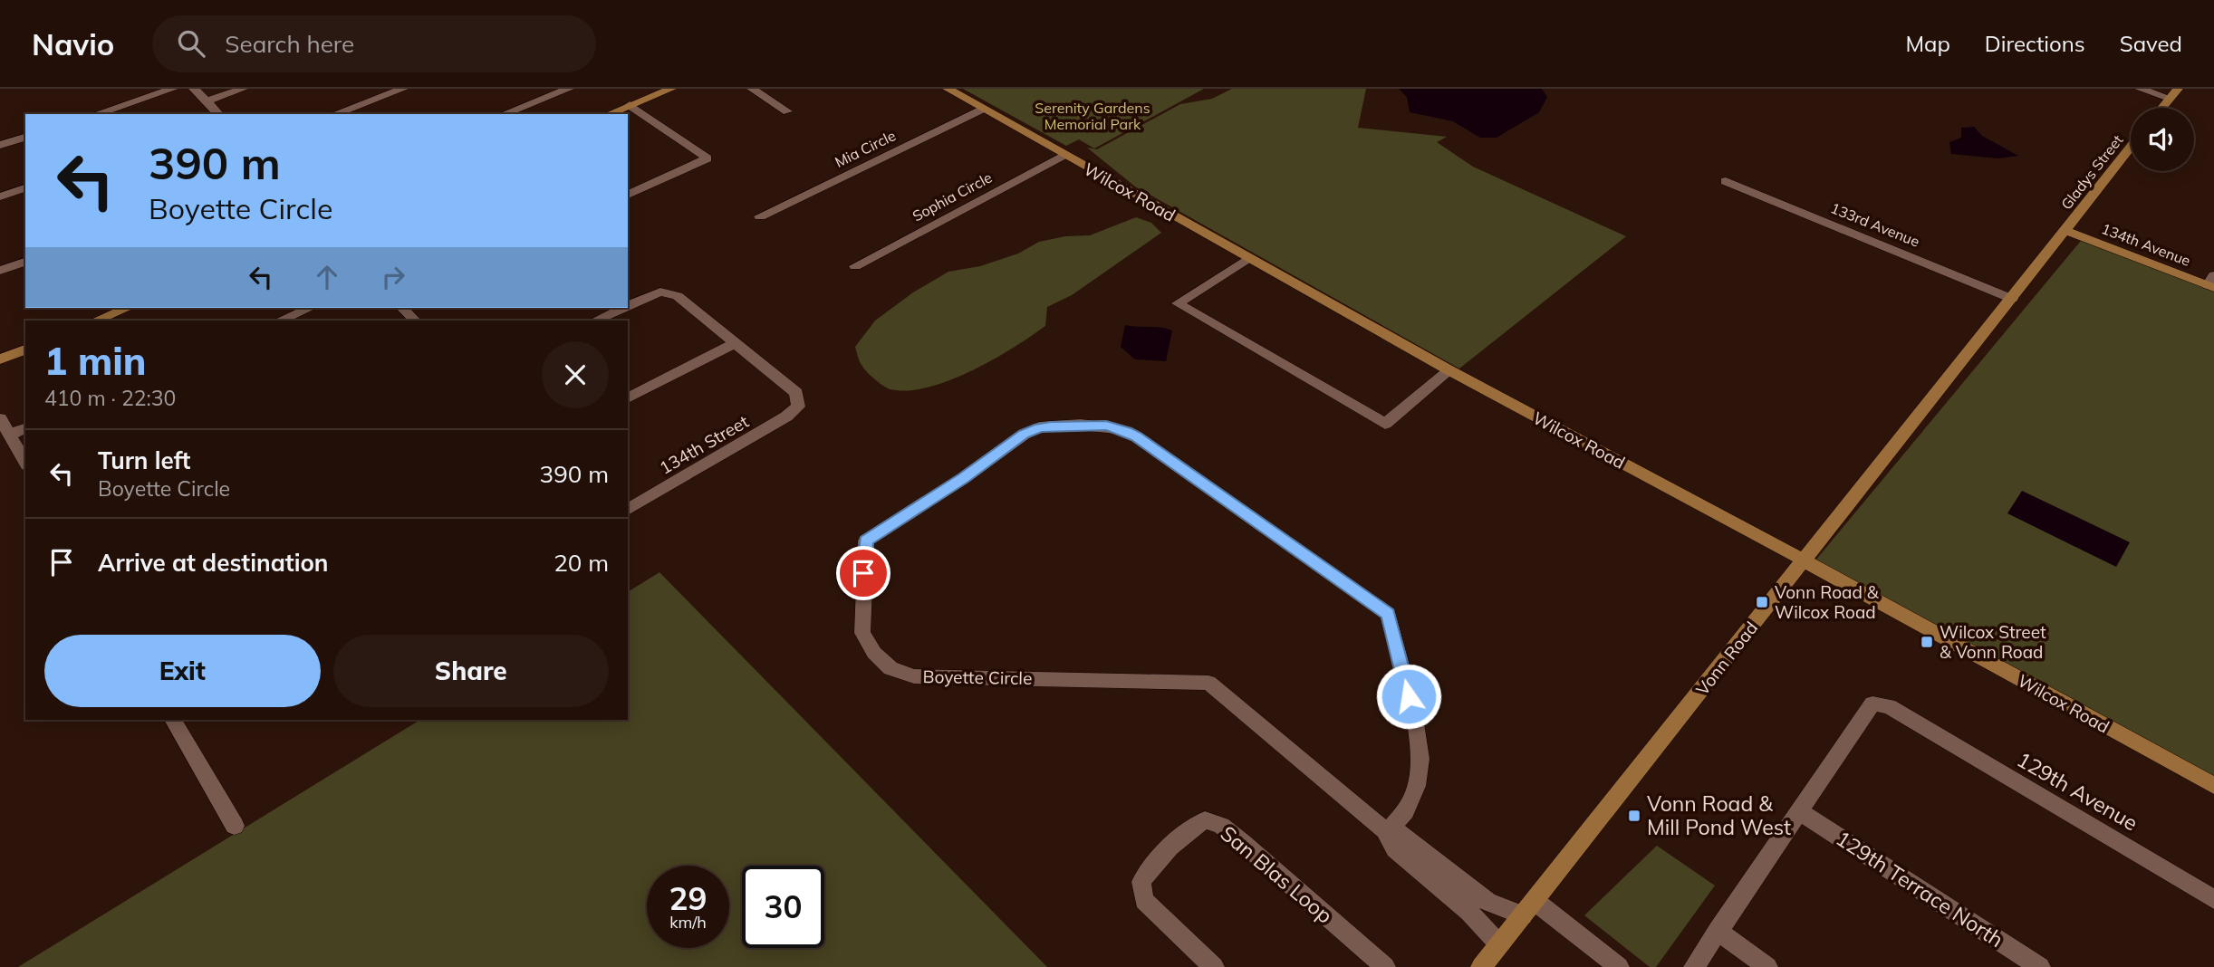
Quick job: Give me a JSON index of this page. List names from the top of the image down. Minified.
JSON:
{"streets":{"street":["Mia Circle","Gladys Street","Wilcox Road","Sophia Circle","133rd Avenue","134th Avenue","134th Street","Vonn Road","Boyette Circle","129th Avenue","San Blas Loop","129th Terrace North"]},"crossings":[["Mia Circle","Wilcox Road"],["Gladys Street","134th Avenue"],["Gladys Street","Vonn Road"],["Wilcox Road","Sophia Circle"],["Wilcox Road","Vonn Road"],["133rd Avenue","Vonn Road"],["134th Avenue","Vonn Road"],["Vonn Road","Boyette Circle"],["129th Avenue","129th Terrace North"]],"parks":["Serenity Gardens Memorial Park"],"places":{"transit":["Vonn Road & Wilcox Road","Wilcox Street & Vonn Road","Vonn Road & Mill Pond West"]},"page":{"header":"Navio","search":"Search here","nav":["Map","Directions","Saved"],"turn":["390 m","Boyette Circle"],"heading":["1 min","410 m · 22:30"],"list":[{"name":"Turn left","note":"Boyette Circle","value":"390 m"},{"name":"Arrive at destination","value":"20 m"}],"buttons":["Exit","Share"],"speed":"29 km/h","limit":"30"}}
